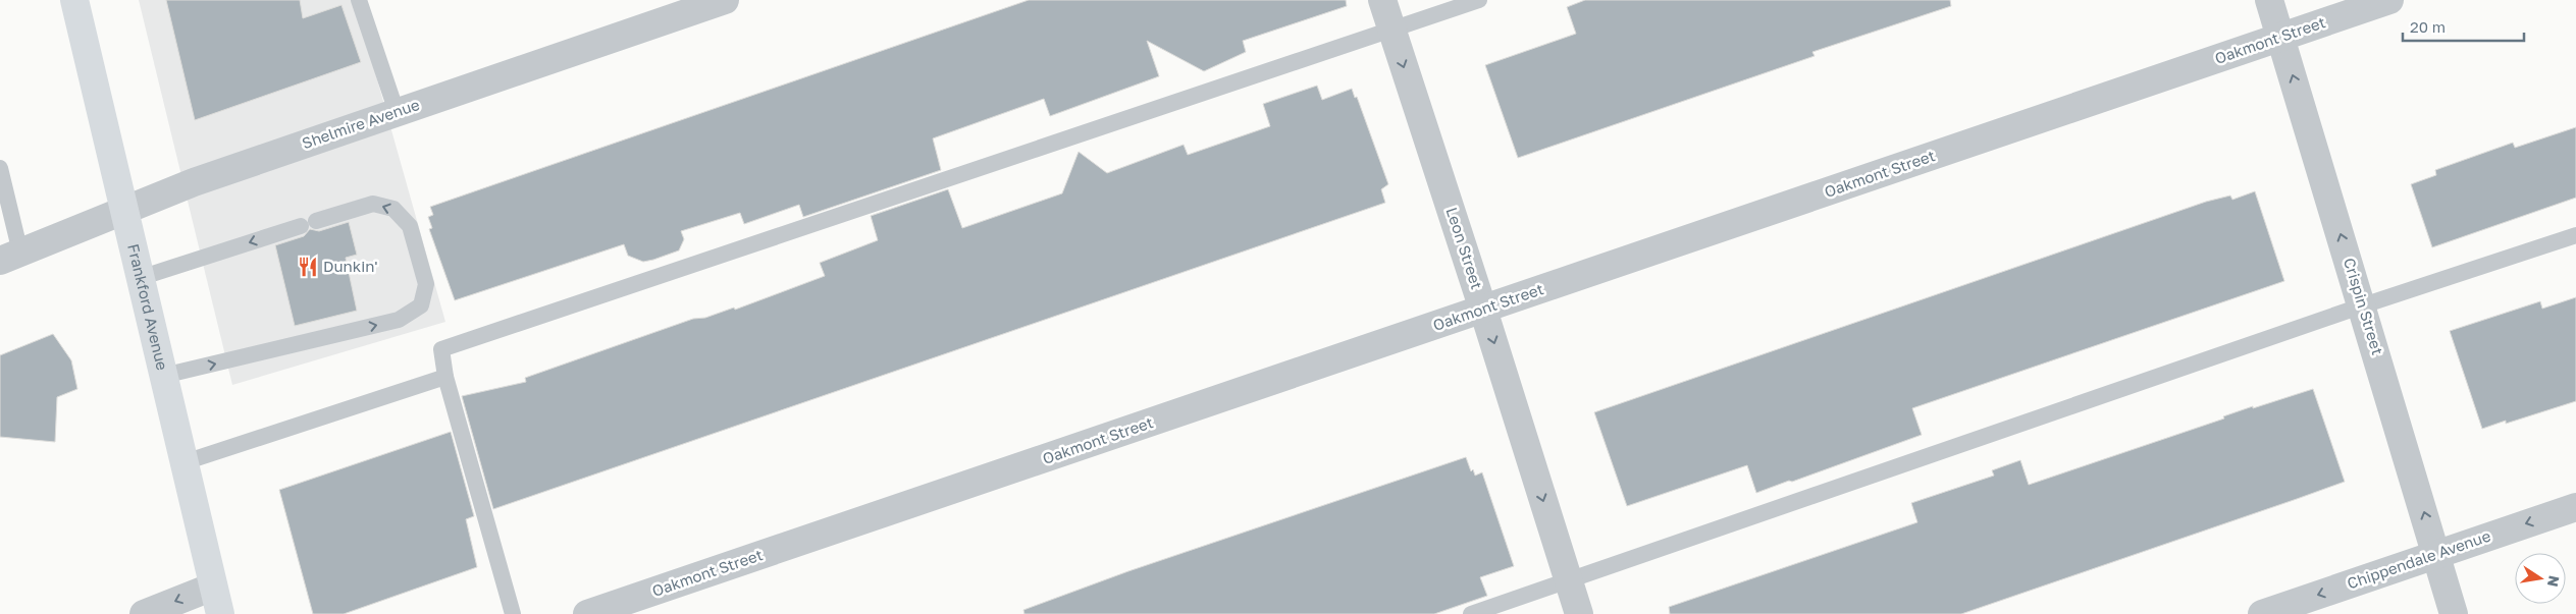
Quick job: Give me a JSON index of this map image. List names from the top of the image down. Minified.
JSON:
{"streets":{"main road":["Frankford Avenue"],"street":["Oakmont Street","Shelmire Avenue","Leon Street","Crispin Street","Chippendale Avenue"]},"crossings":[["Oakmont Street","Leon Street"],["Oakmont Street","Crispin Street"],["Shelmire Avenue","Frankford Avenue"],["Crispin Street","Chippendale Avenue"]],"one_way":["Leon Street","Crispin Street","Chippendale Avenue"],"places":{"restaurant":["Dunkin'"]},"scale_bar":"20 m","north":"right"}
